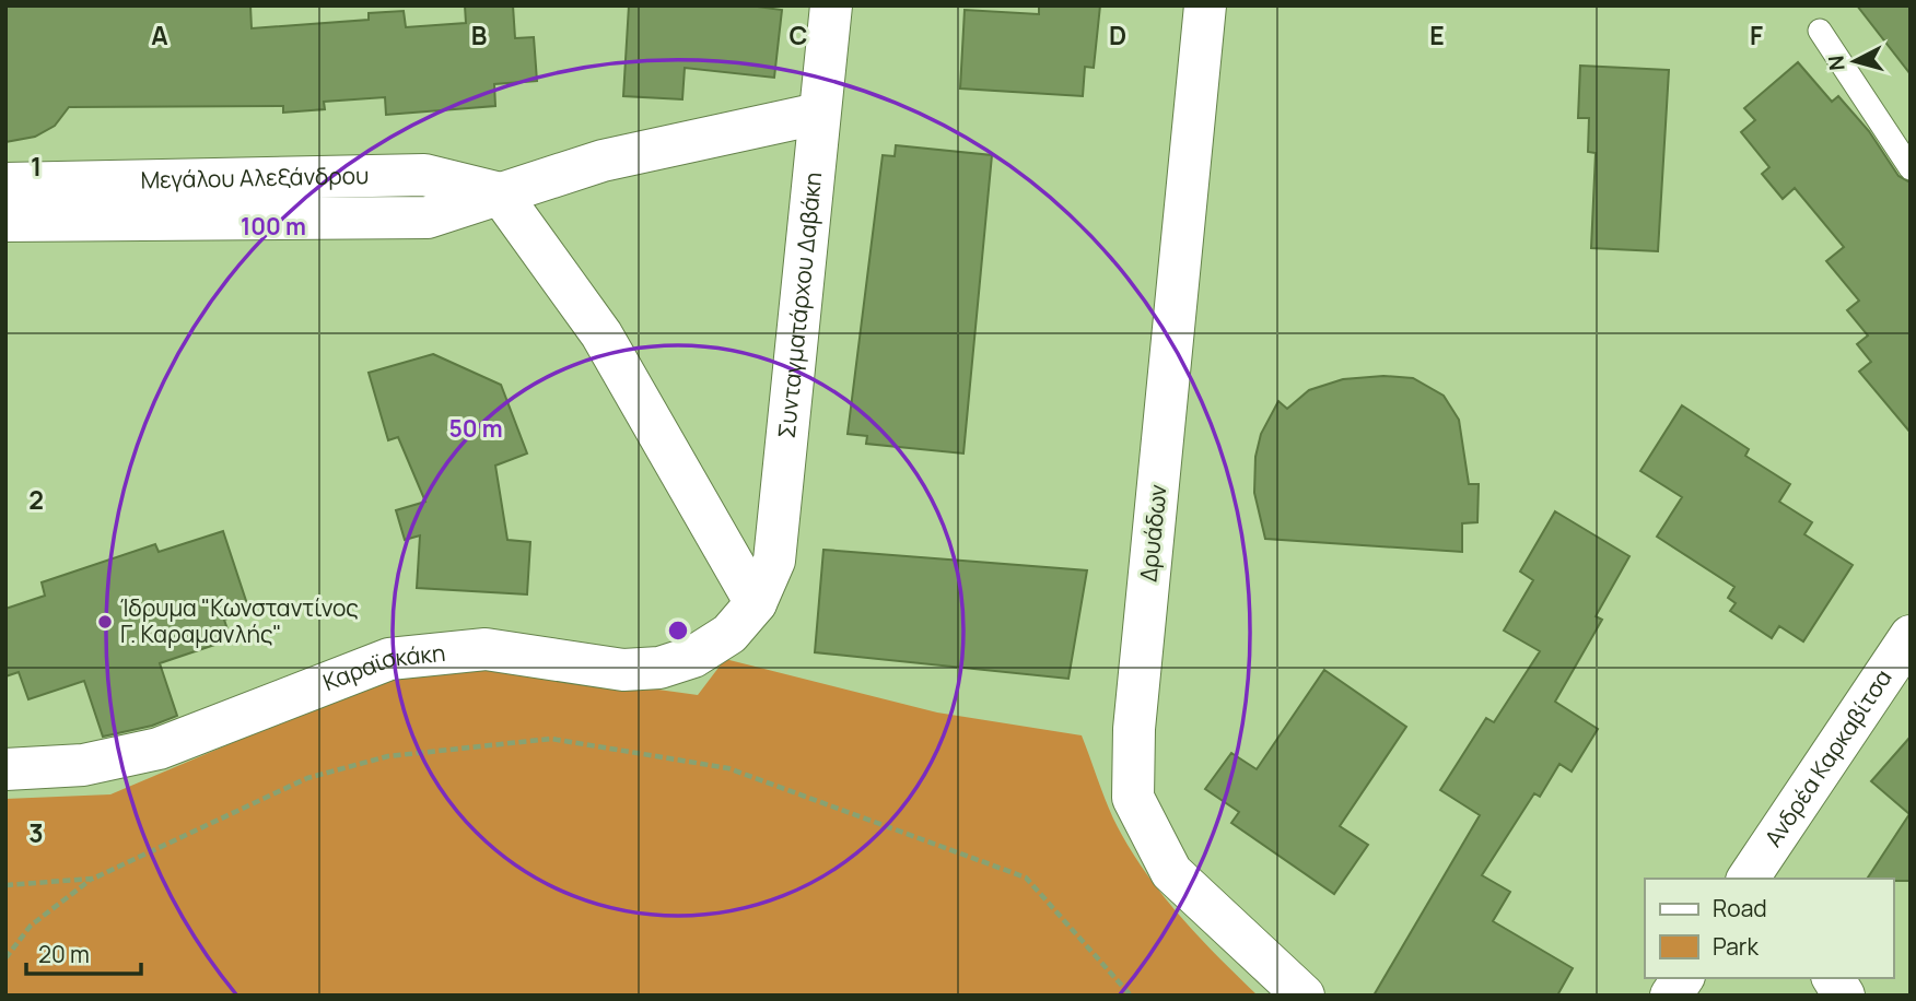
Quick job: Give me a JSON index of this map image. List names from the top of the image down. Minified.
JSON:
{"streets":{"street":["Μεγάλου Αλεξάνδρου","Συνταγματάρχου Δαβάκη","Δρυάδων","Καραϊσκάκη","Ανδρέα Καρκαβίτσα"]},"crossings":[["Μεγάλου Αλεξάνδρου","Συνταγματάρχου Δαβάκη"],["Συνταγματάρχου Δαβάκη","Καραϊσκάκη"]],"places":["Ίδρυμα \"Κωνσταντίνος Γ. Καραμανλής\""],"legend":["Road","Park"],"scale_bar":"20 m","north":"left","grid":{"columns":["A","B","C","D","E","F"],"rows":["1","2","3"]},"rings":["100 m","50 m"]}
